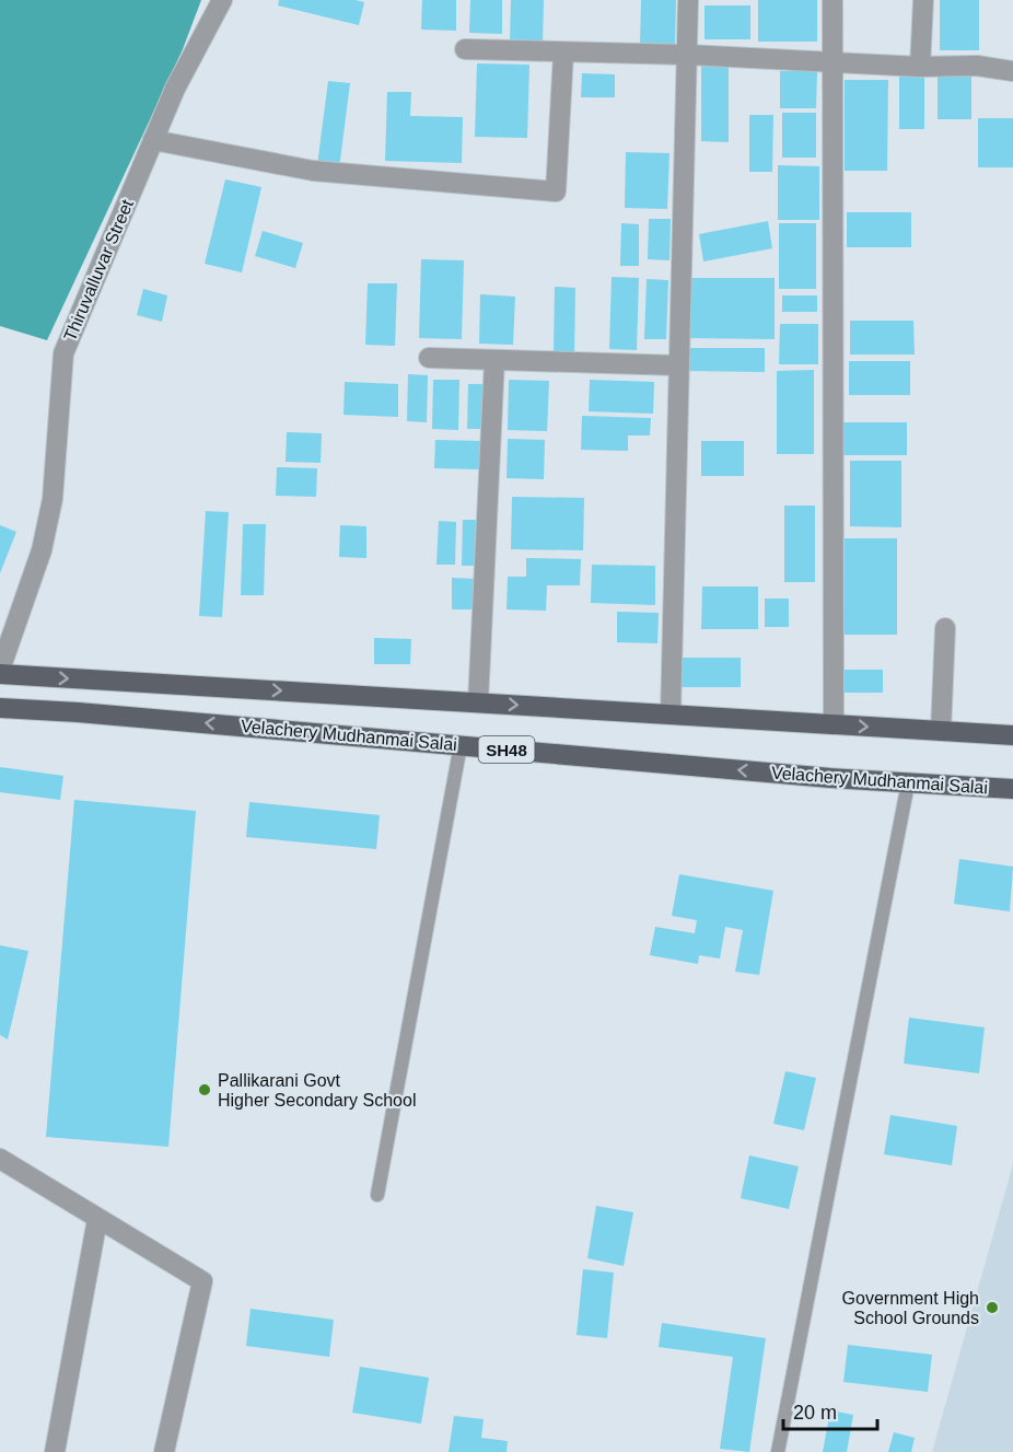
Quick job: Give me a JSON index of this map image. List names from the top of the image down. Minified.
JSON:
{"streets":{"main road":["Velachery Mudhanmai Salai","SH48"],"street":["Thiruvalluvar Street"]},"crossings":[["Thiruvalluvar Street","Velachery Mudhanmai Salai"]],"places":["Pallikarani Govt Higher Secondary School","Government High School Grounds"],"scale_bar":"20 m"}
